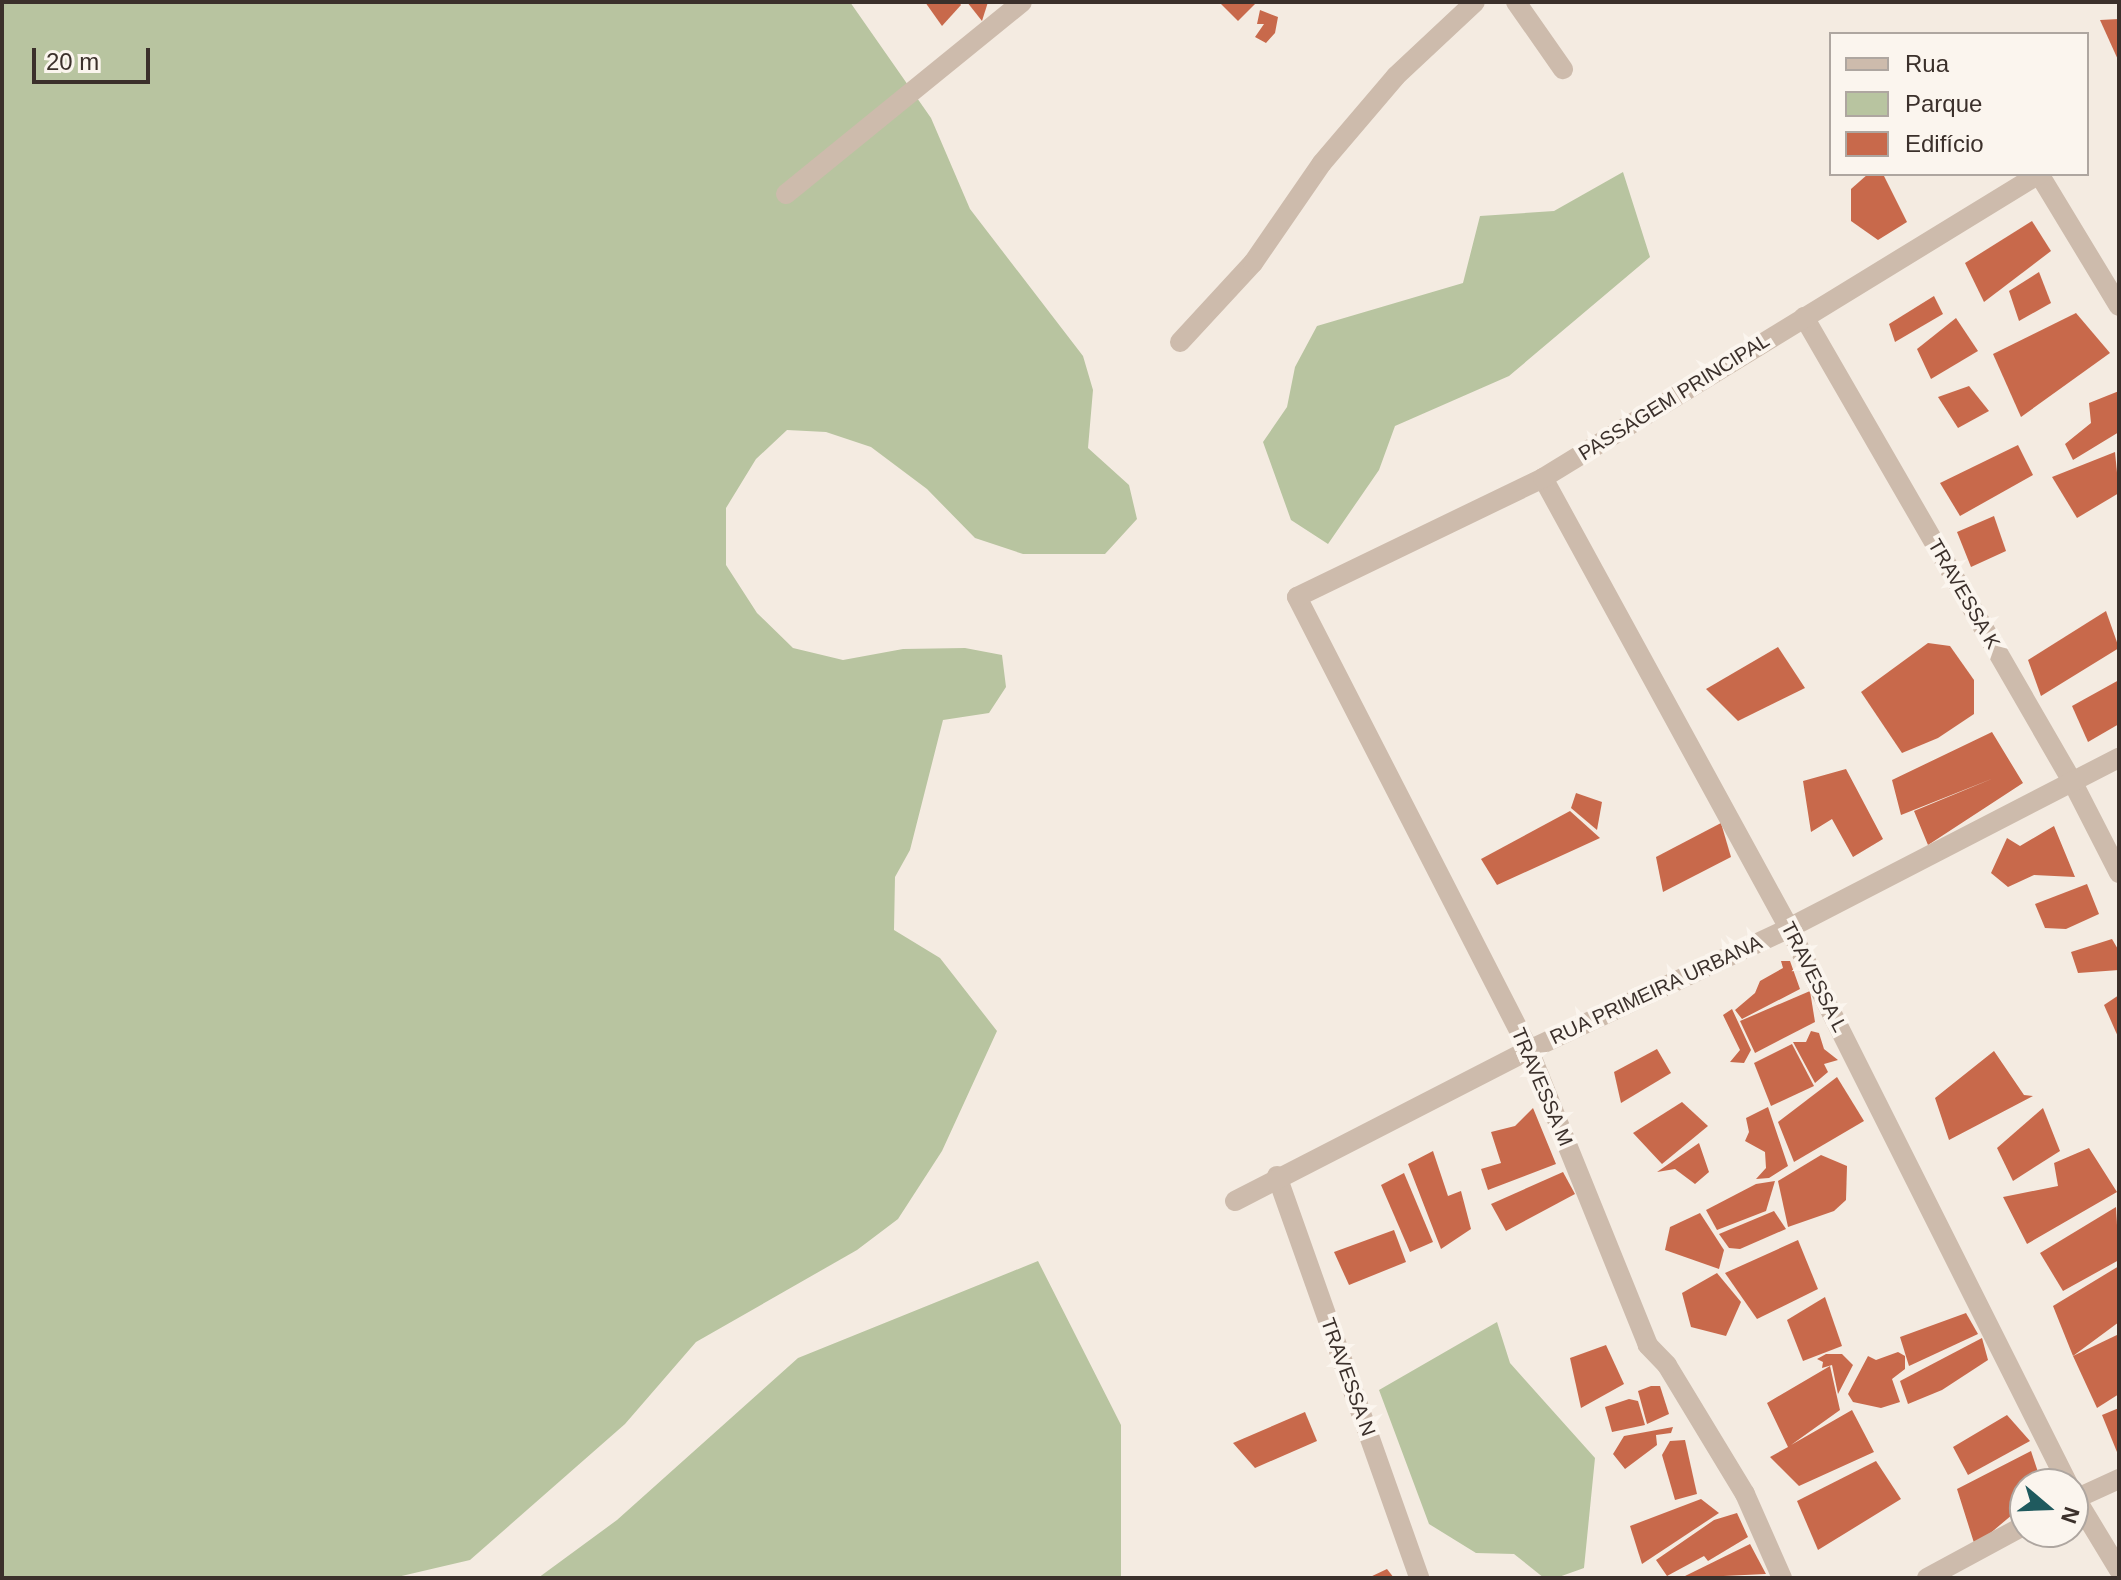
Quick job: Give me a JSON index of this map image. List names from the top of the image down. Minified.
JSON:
{"streets":{"street":["PASSAGEM PRINCIPAL","TRAVESSA K","TRAVESSA L","RUA PRIMEIRA URBANA","TRAVESSA M","TRAVESSA N"]},"crossings":[["PASSAGEM PRINCIPAL","TRAVESSA K"],["PASSAGEM PRINCIPAL","TRAVESSA L"],["PASSAGEM PRINCIPAL","TRAVESSA M"],["TRAVESSA K","RUA PRIMEIRA URBANA"],["TRAVESSA L","RUA PRIMEIRA URBANA"],["RUA PRIMEIRA URBANA","TRAVESSA M"],["RUA PRIMEIRA URBANA","TRAVESSA N"]],"legend":["Rua","Parque","Edifício"],"scale_bar":"20 m","north":"right"}
